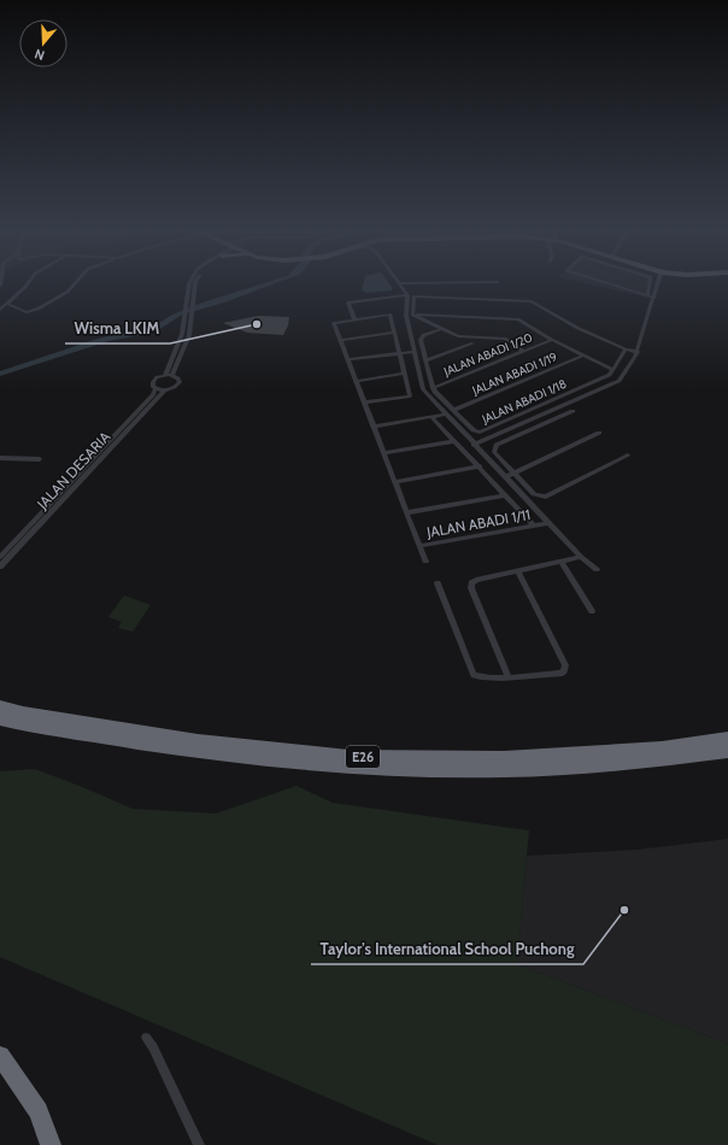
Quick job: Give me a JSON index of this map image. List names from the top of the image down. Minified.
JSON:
{"streets":{"highway":["E26"],"street":["JALAN ABADI 1/20","JALAN ABADI 1/19","JALAN ABADI 1/18","JALAN DESARIA","JALAN ABADI 1/11"]},"crossings":[["JALAN ABADI 1/20","JALAN ABADI 1/18"],["JALAN ABADI 1/19","JALAN ABADI 1/18"]],"places":["Wisma LKIM","Taylor's International School Puchong"],"north":"bottom"}
